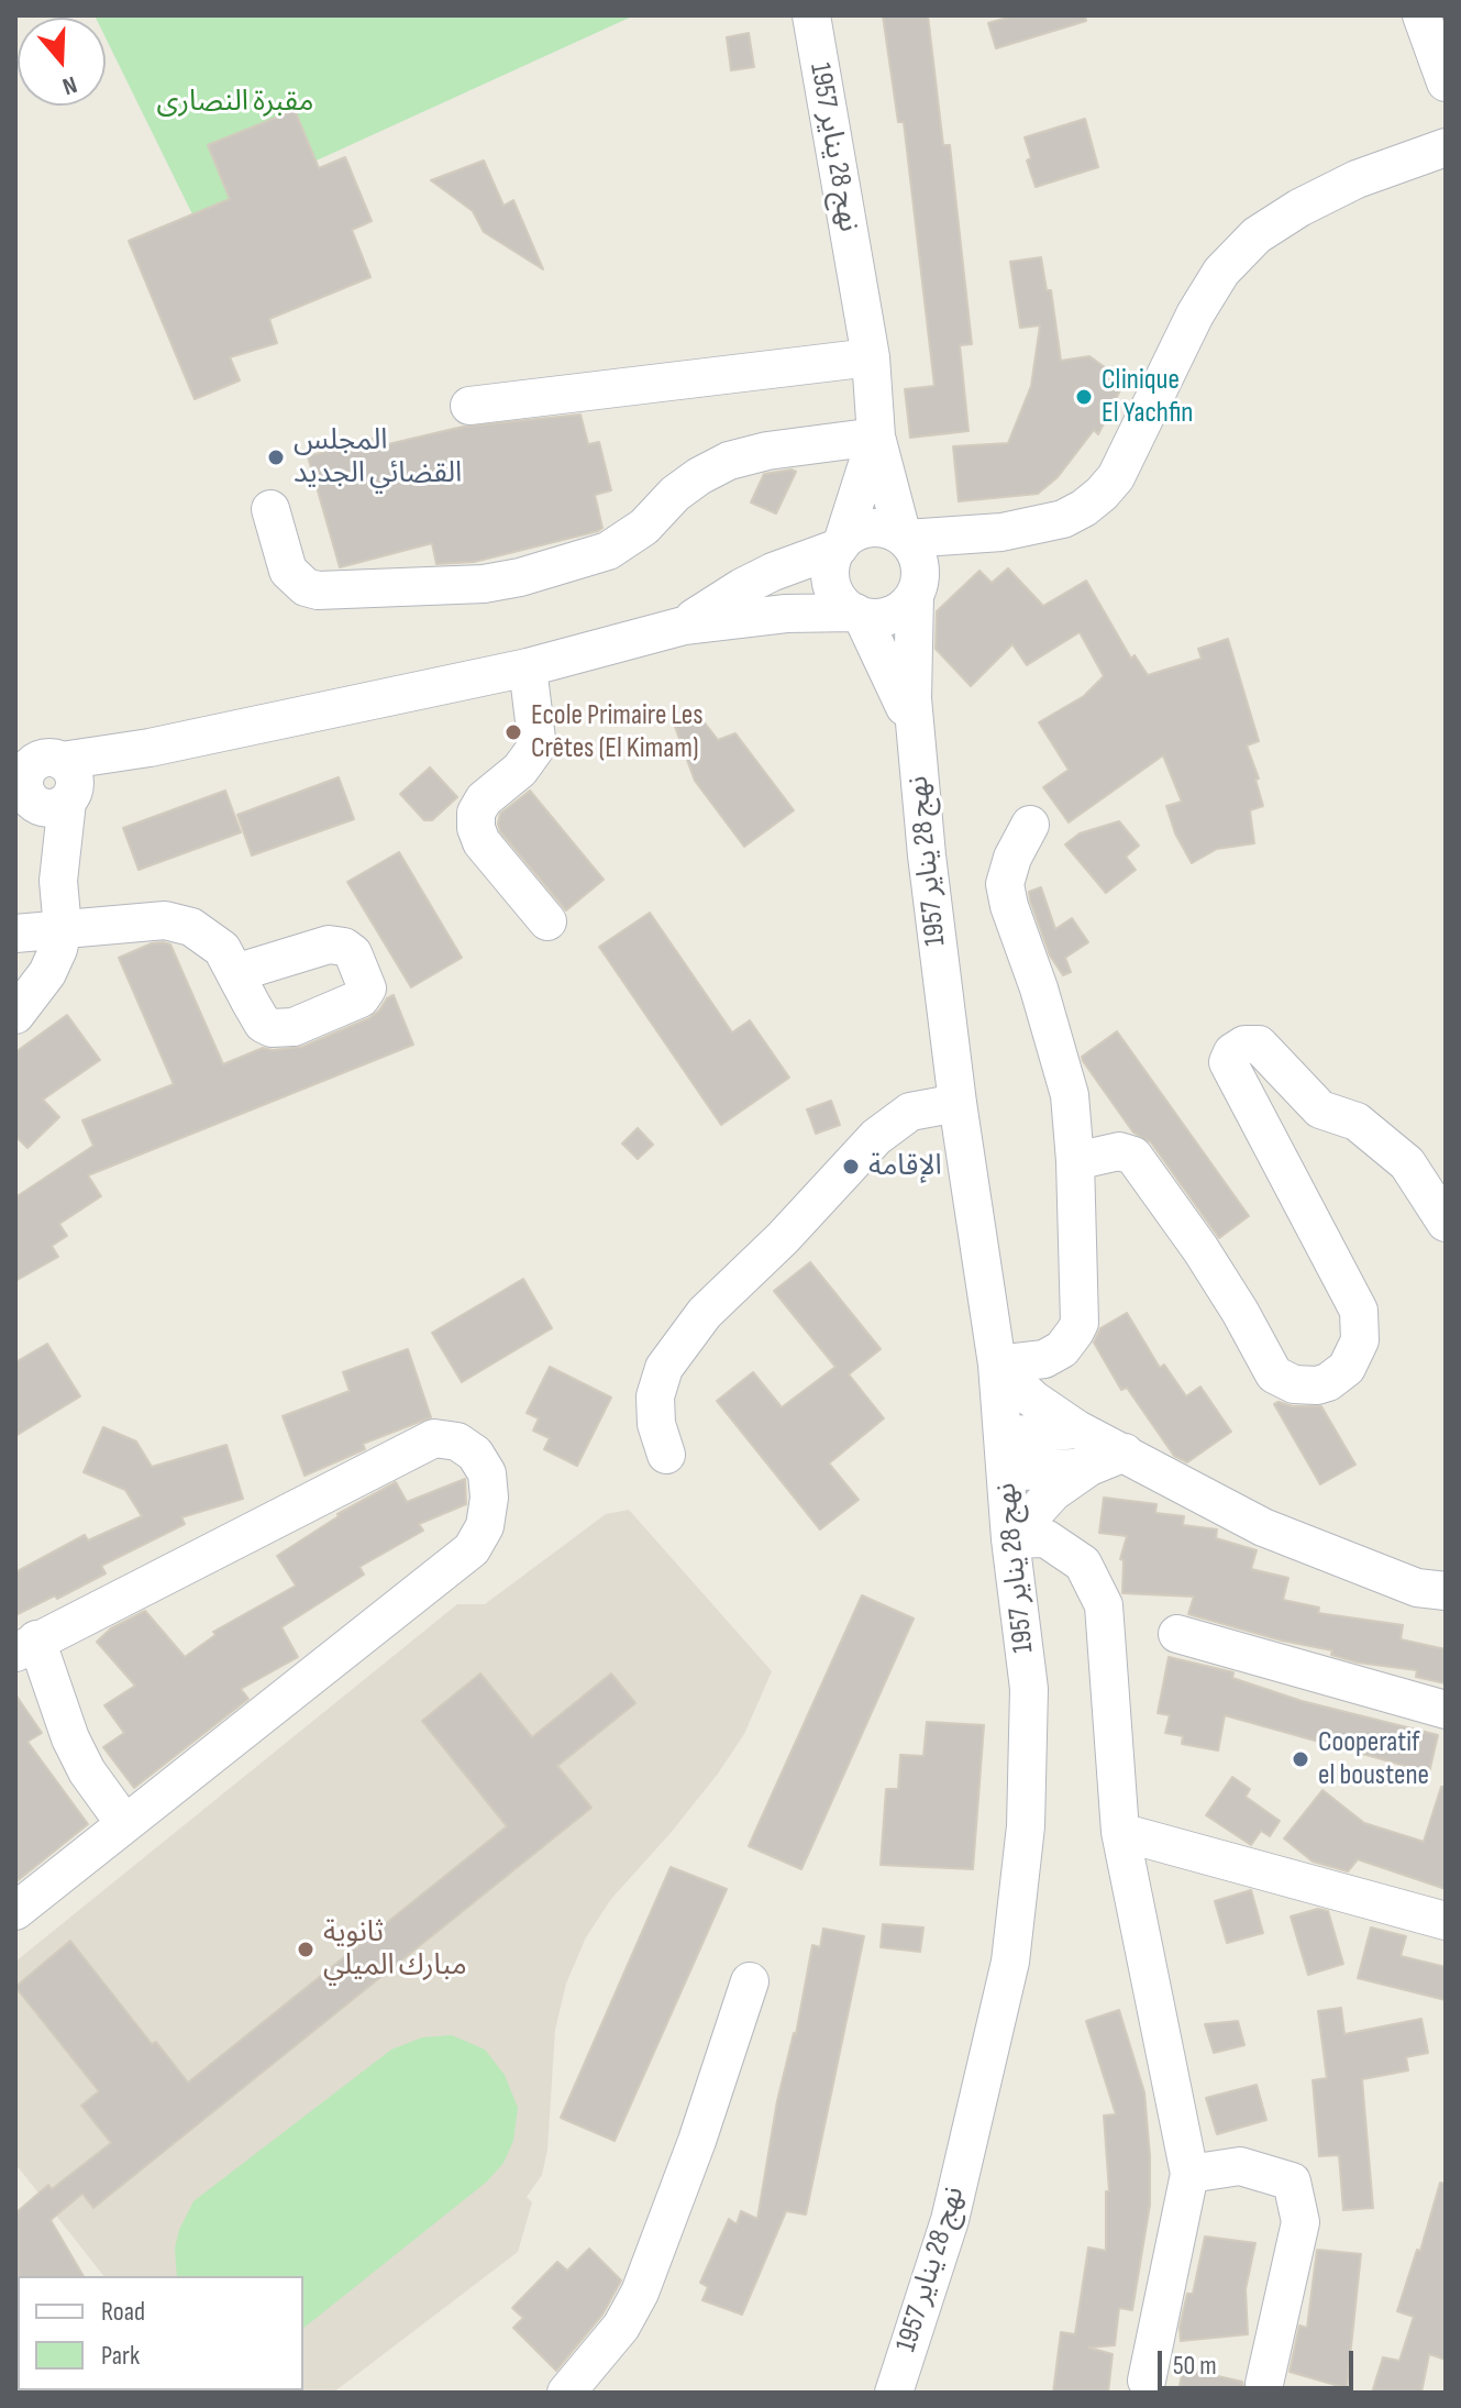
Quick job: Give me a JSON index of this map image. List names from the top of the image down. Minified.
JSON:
{"streets":{"street":["نهج 28 يناير 1957"]},"parks":["مقبرة النصارى"],"places":["Clinique El Yachfin","المجلس القضائي الجديد","Ecole Primaire Les Crêtes (El Kimam)","الإقامة","Cooperatif el boustene","ثانوية مبارك الميلي"],"legend":["Road","Park"],"scale_bar":"50 m","north":"bottom"}
